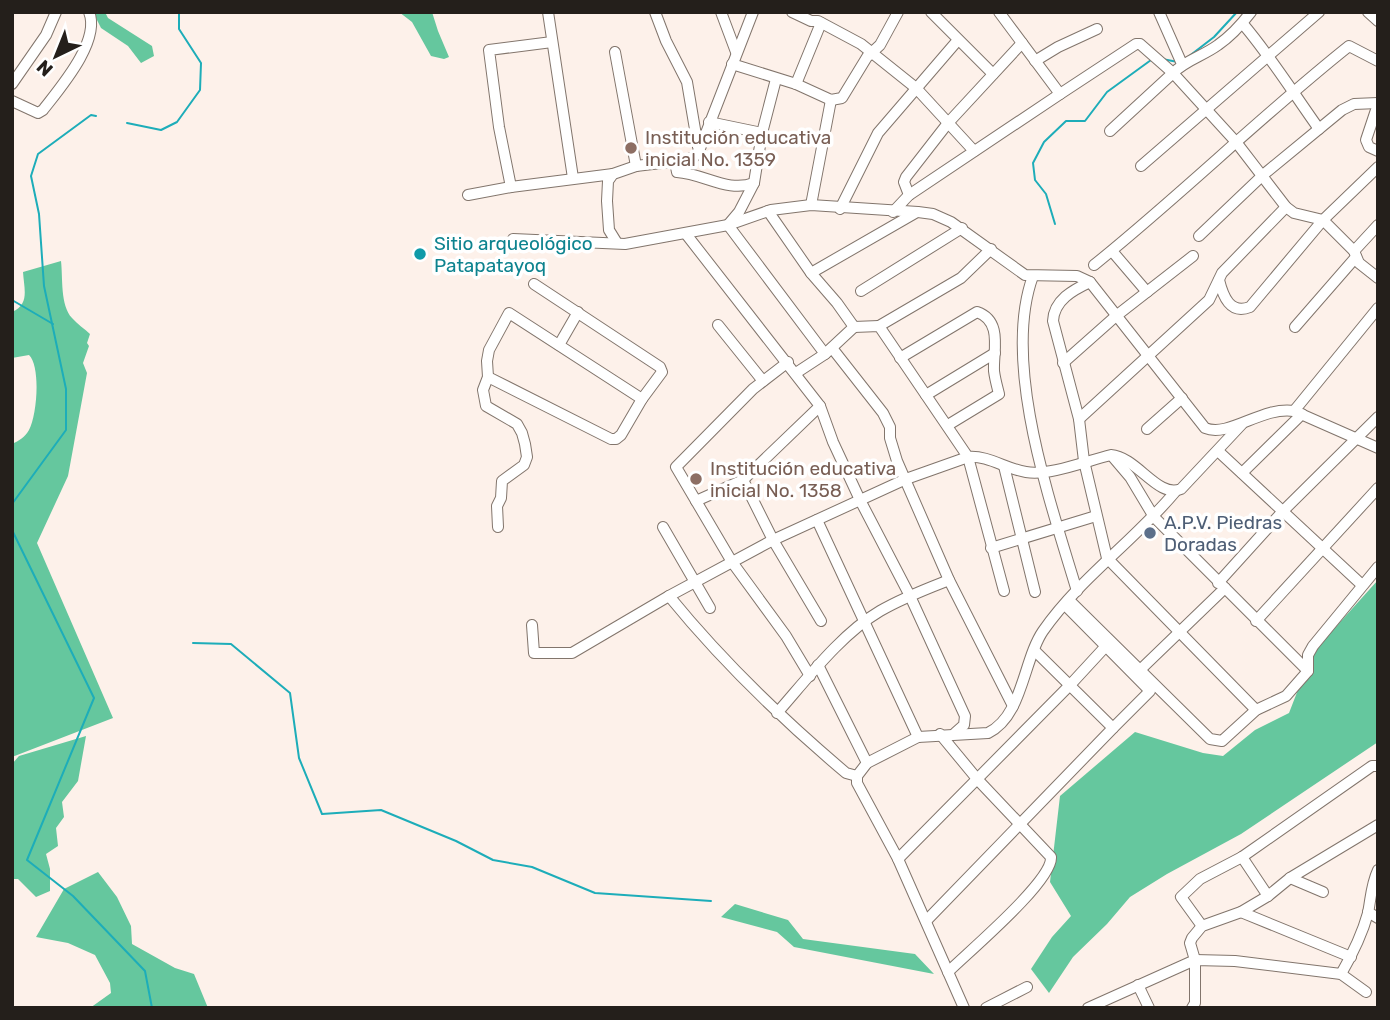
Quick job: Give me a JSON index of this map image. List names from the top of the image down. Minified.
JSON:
{"places":["Institución educativa inicial No. 1359","Sitio arqueológico Patapatayoq","Institución educativa inicial No. 1358","A.P.V. Piedras Doradas"],"north":"bottom left"}
